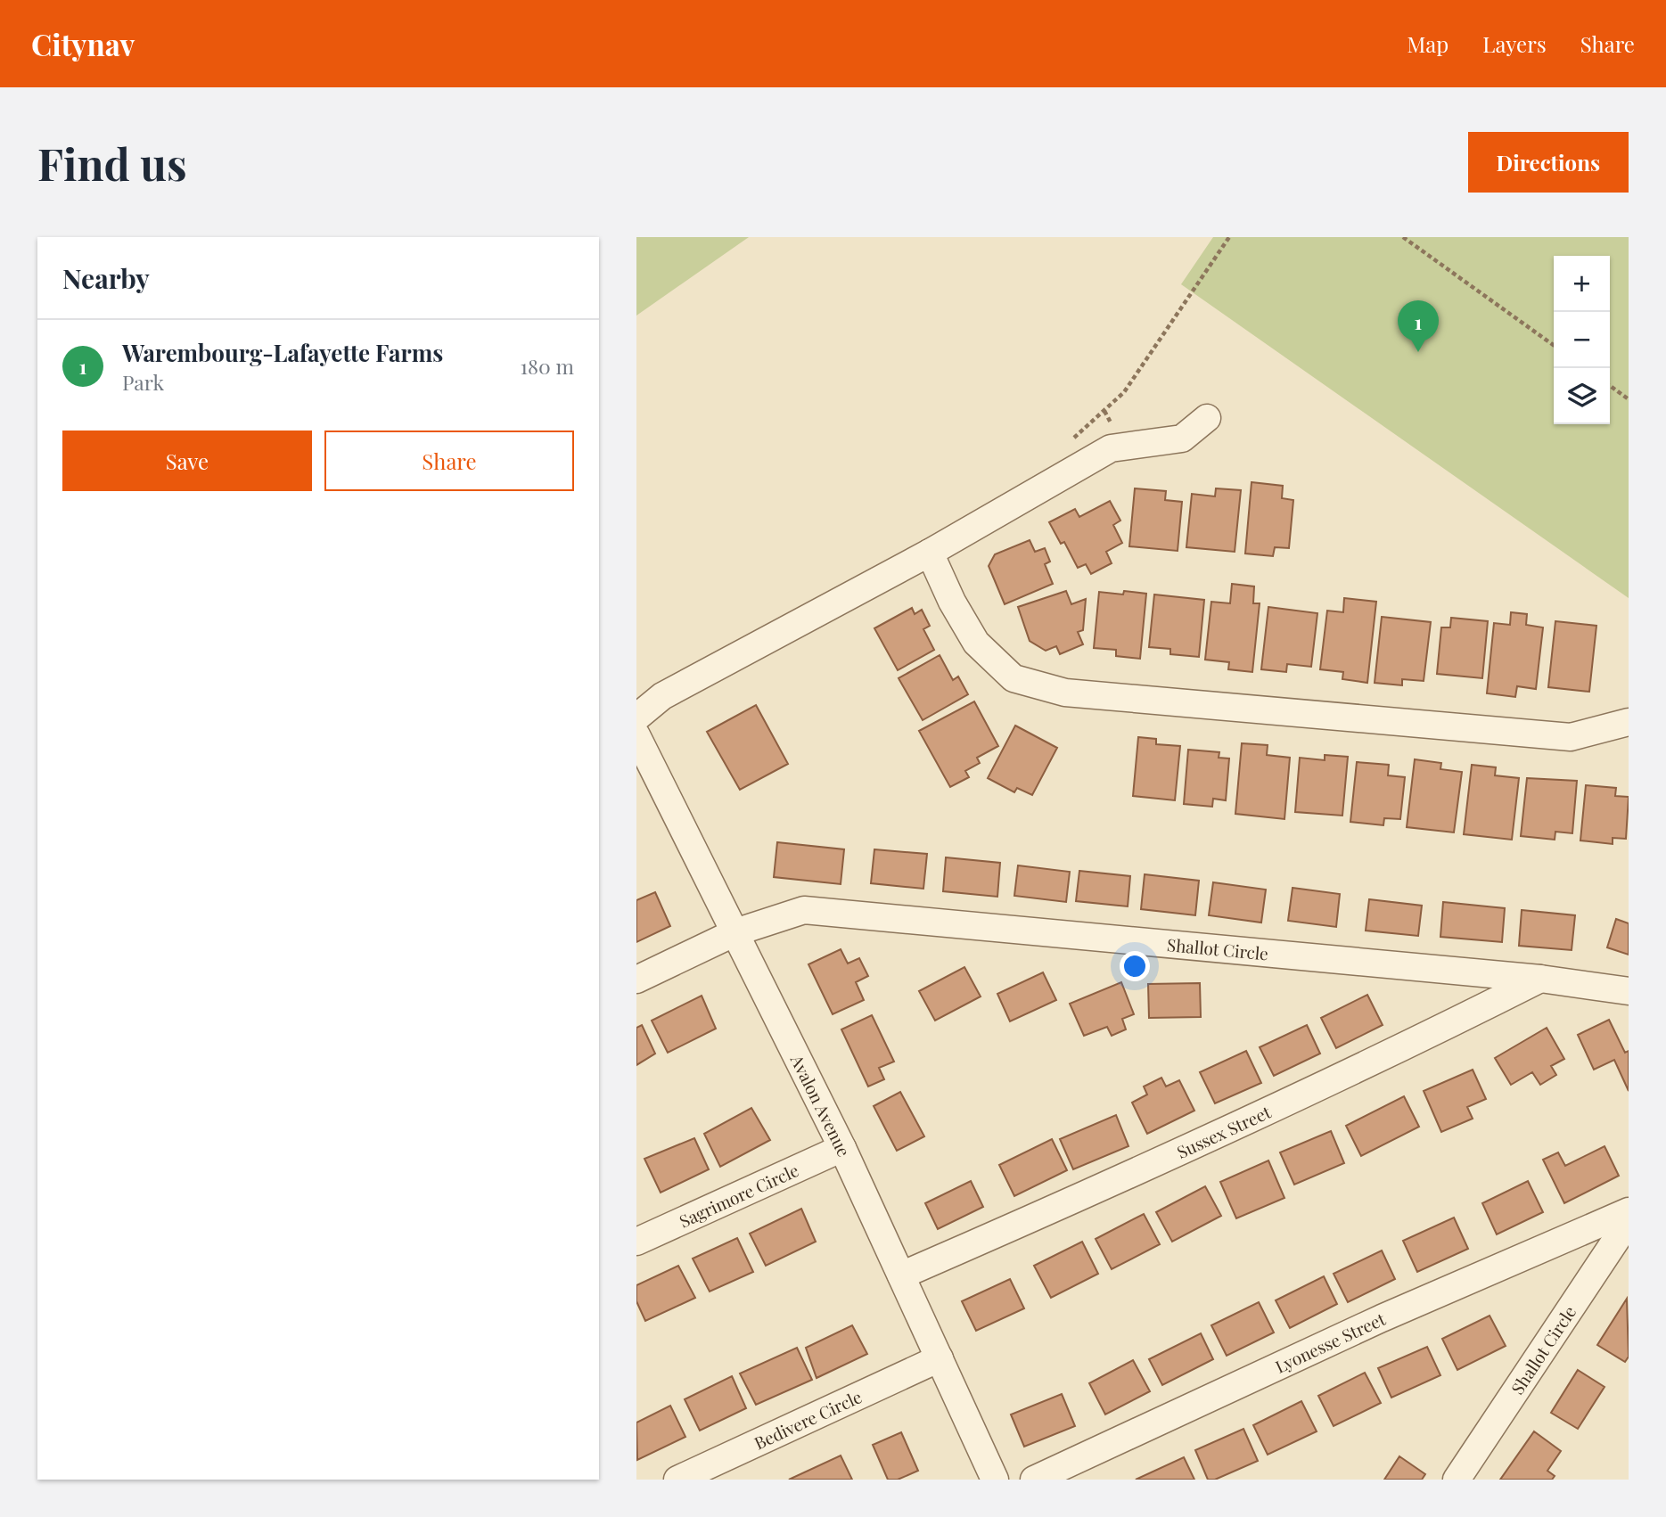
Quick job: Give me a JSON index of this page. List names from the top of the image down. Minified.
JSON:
{"streets":{"street":["Shallot Circle","Avalon Avenue","Sussex Street","Sagrimore Circle","Lyonesse Street","Bedivere Circle"]},"crossings":[["Shallot Circle","Avalon Avenue"],["Shallot Circle","Sussex Street"],["Avalon Avenue","Sussex Street"],["Avalon Avenue","Sagrimore Circle"],["Avalon Avenue","Bedivere Circle"]],"page":{"header":"Citynav","nav":["Map","Layers","Share"],"buttons":["Directions",["Save","Share"]],"title":"Find us","heading":"Nearby","map_buttons":["+","−"],"pins":"1","list":[{"mark":"1","name":"Warembourg-Lafayette Farms","note":"Park","value":"180 m"}]}}
